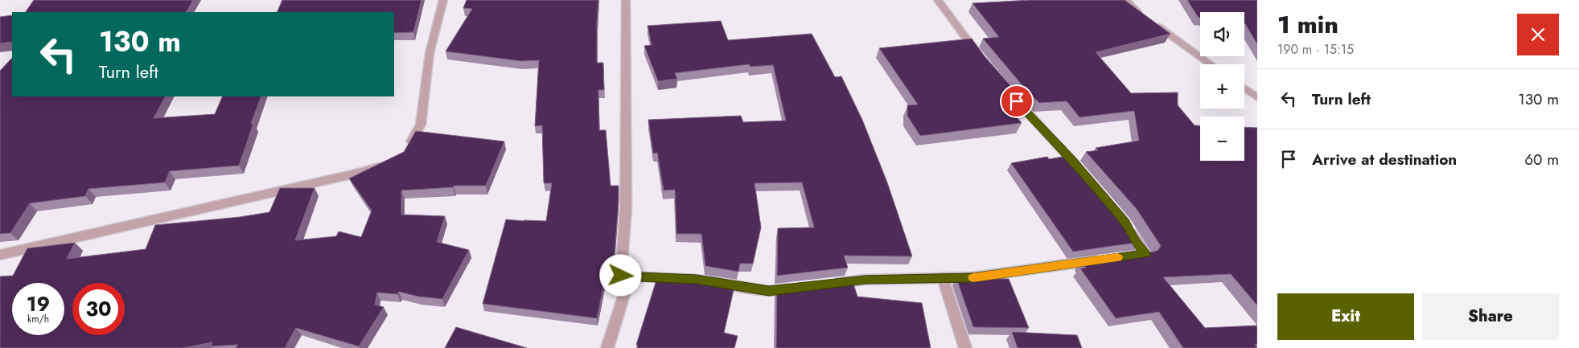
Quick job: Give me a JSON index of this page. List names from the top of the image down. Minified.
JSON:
{"page":{"heading":["1 min","190 m · 15:15"],"map_buttons":["+","−"],"turn":["130 m","Turn left"],"list":[{"name":"Turn left","value":"130 m"},{"name":"Arrive at destination","value":"60 m"}],"speed":"19 km/h","limit":"30","buttons":["Exit","Share"]}}
